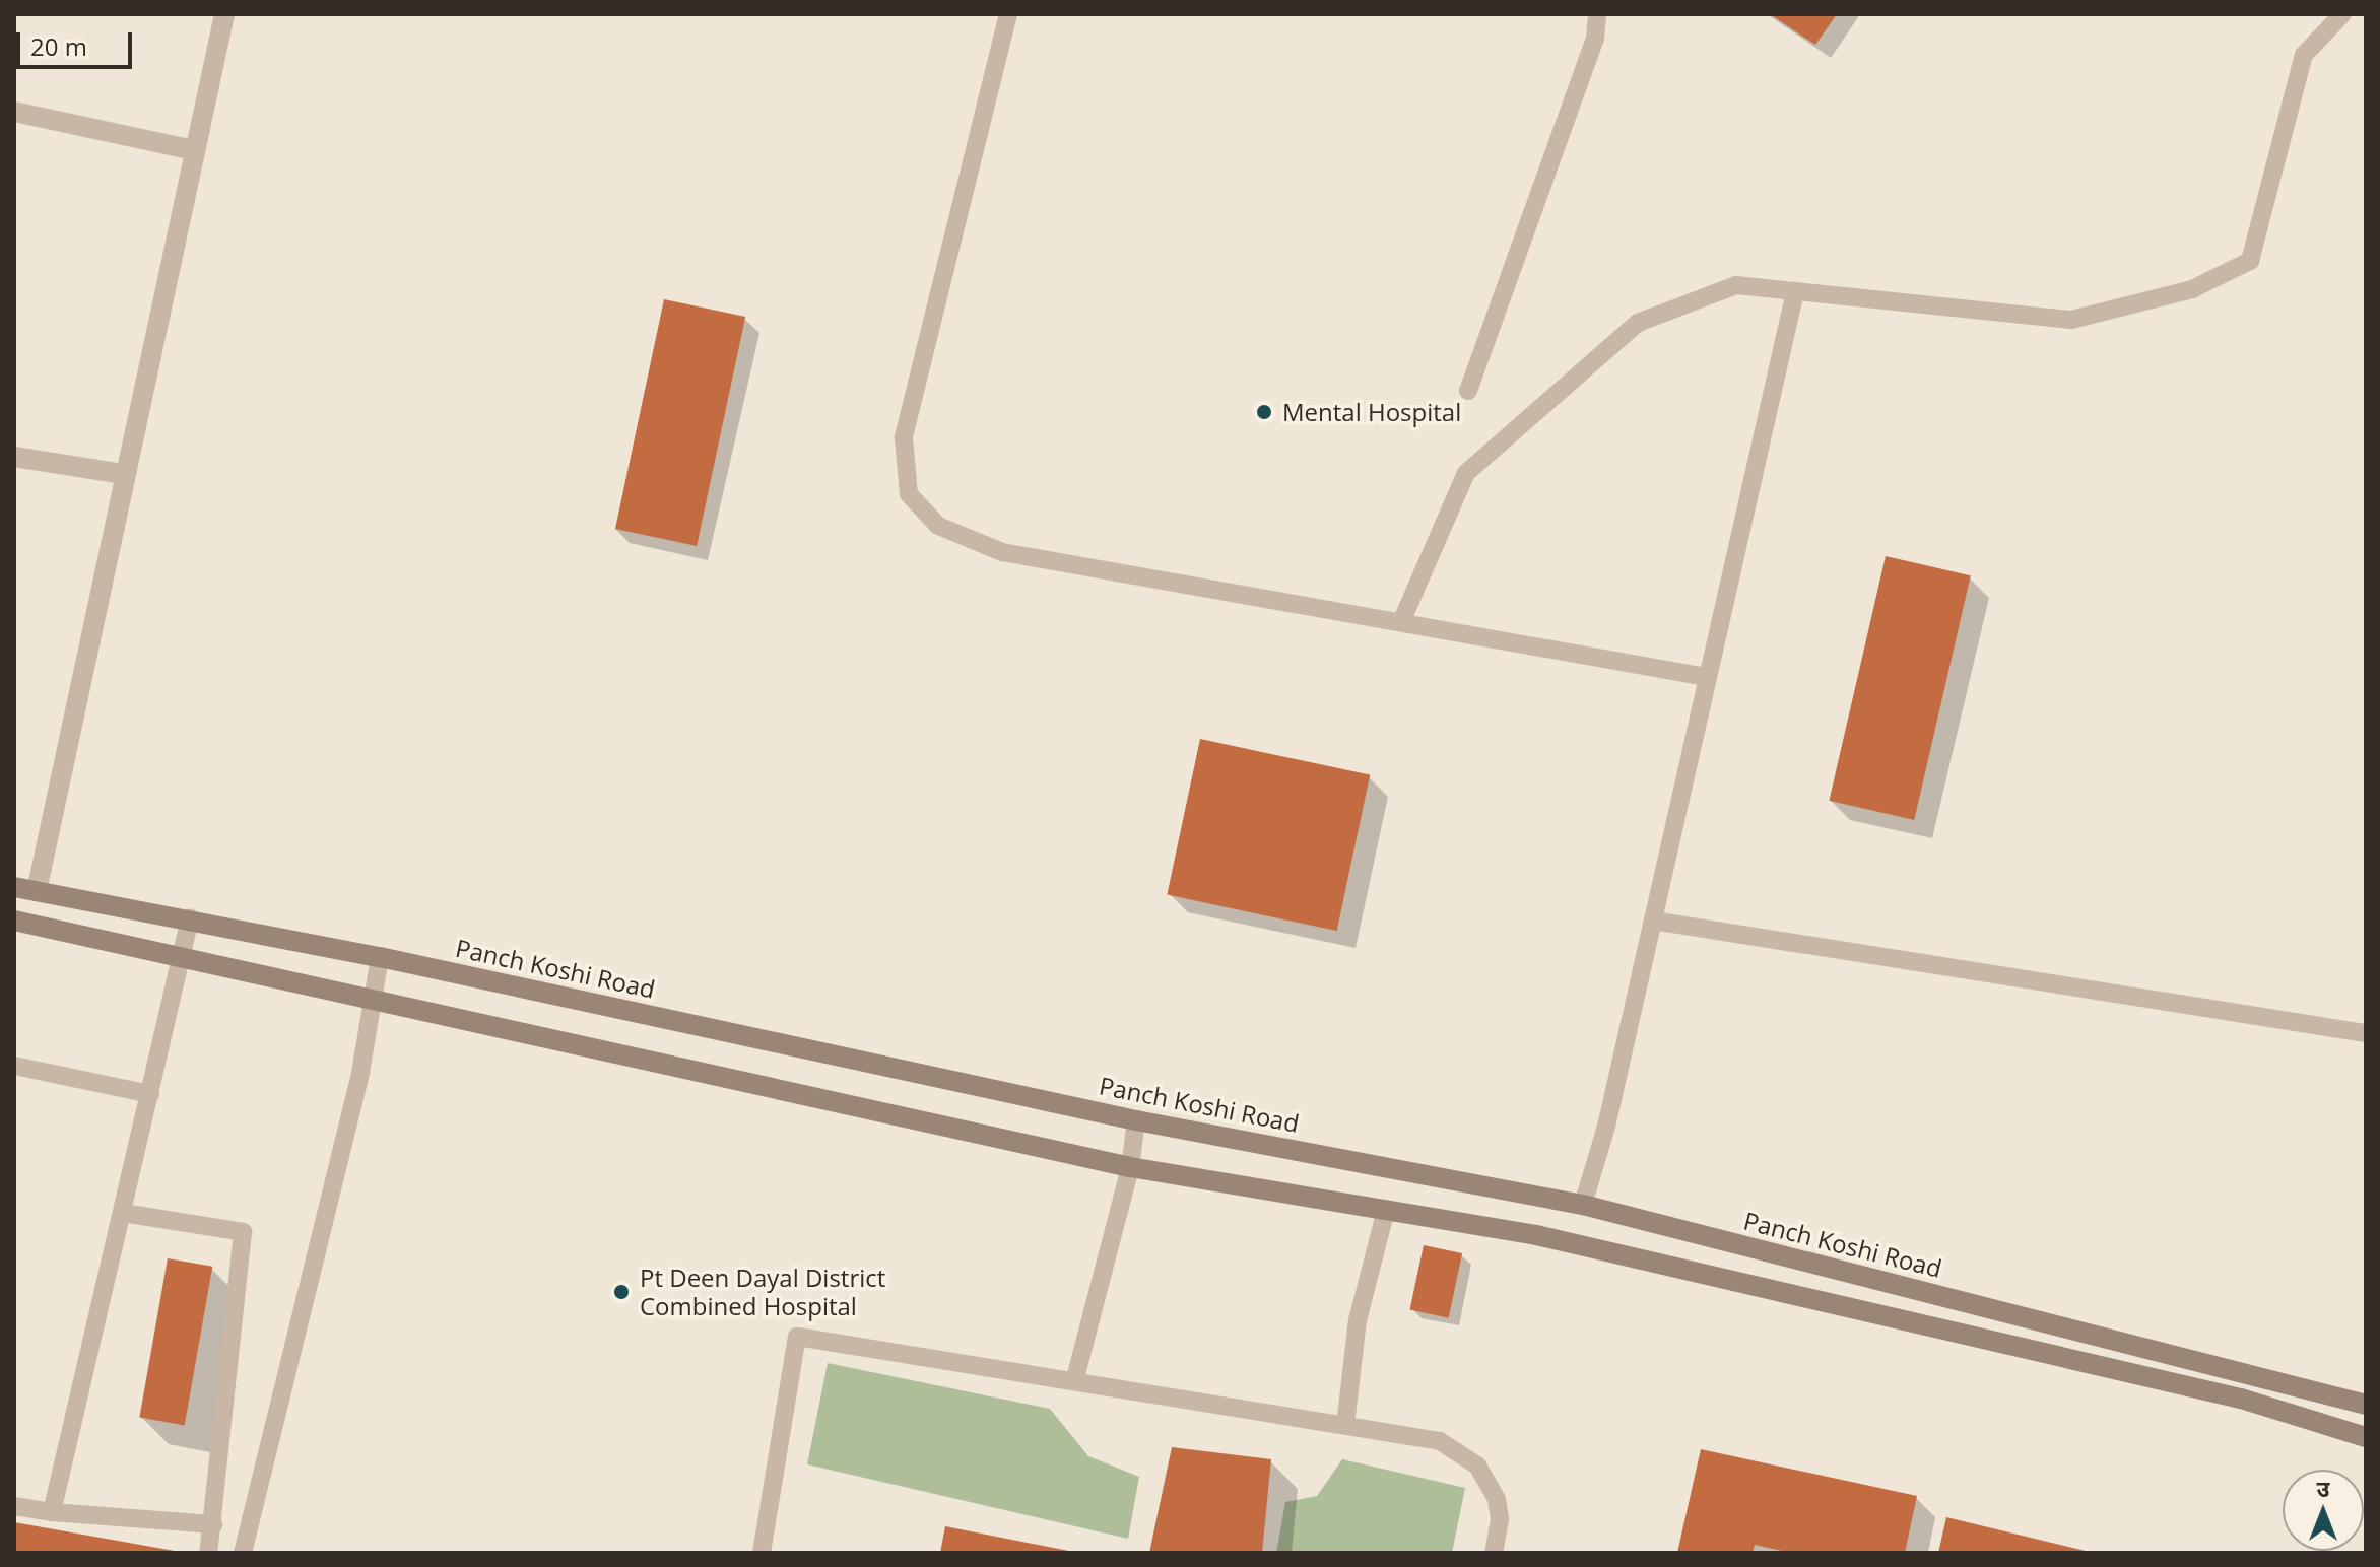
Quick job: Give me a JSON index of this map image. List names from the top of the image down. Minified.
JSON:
{"streets":{"street":["Panch Koshi Road"]},"places":["Mental Hospital","Pt Deen Dayal District Combined Hospital"],"scale_bar":"20 m","north":"top"}
